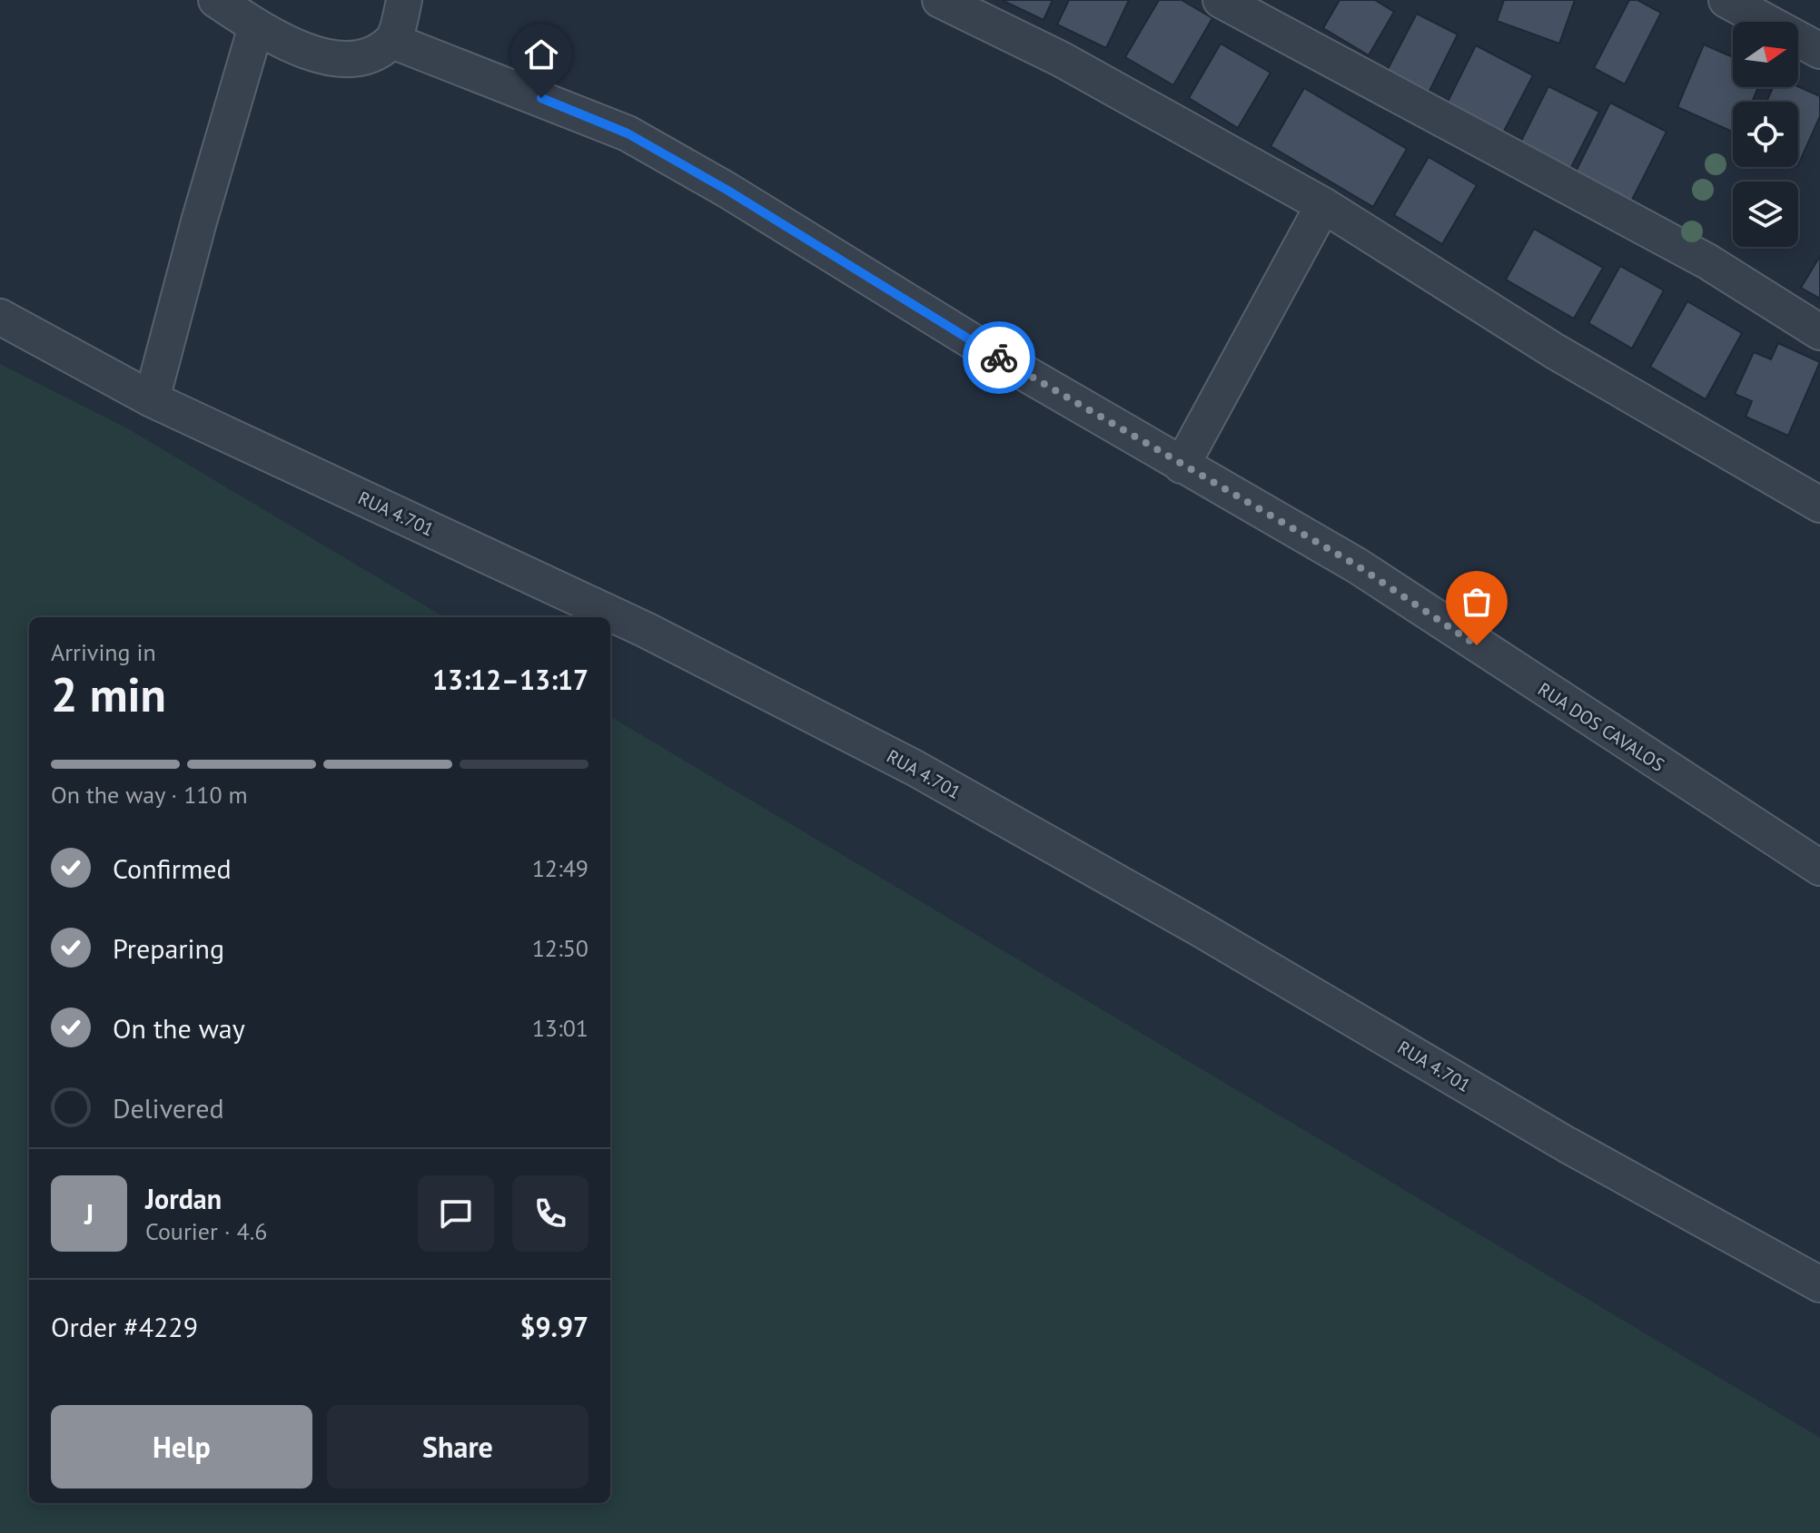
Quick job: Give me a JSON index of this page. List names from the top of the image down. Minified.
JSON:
{"streets":{"street":["RUA 4.701","RUA DOS CAVALOS"]},"north":"right","page":{"heading":["2 min","Arriving in","13:12–13:17"],"panel":["Jordan","Courier · 4.6","Order #4229","$9.97"],"bar":"On the way · 110 m","list":[["Confirmed","12:49"],["Preparing","12:50"],["On the way","13:01"],"Delivered"],"round":"J","buttons":["Help","Share"]}}
